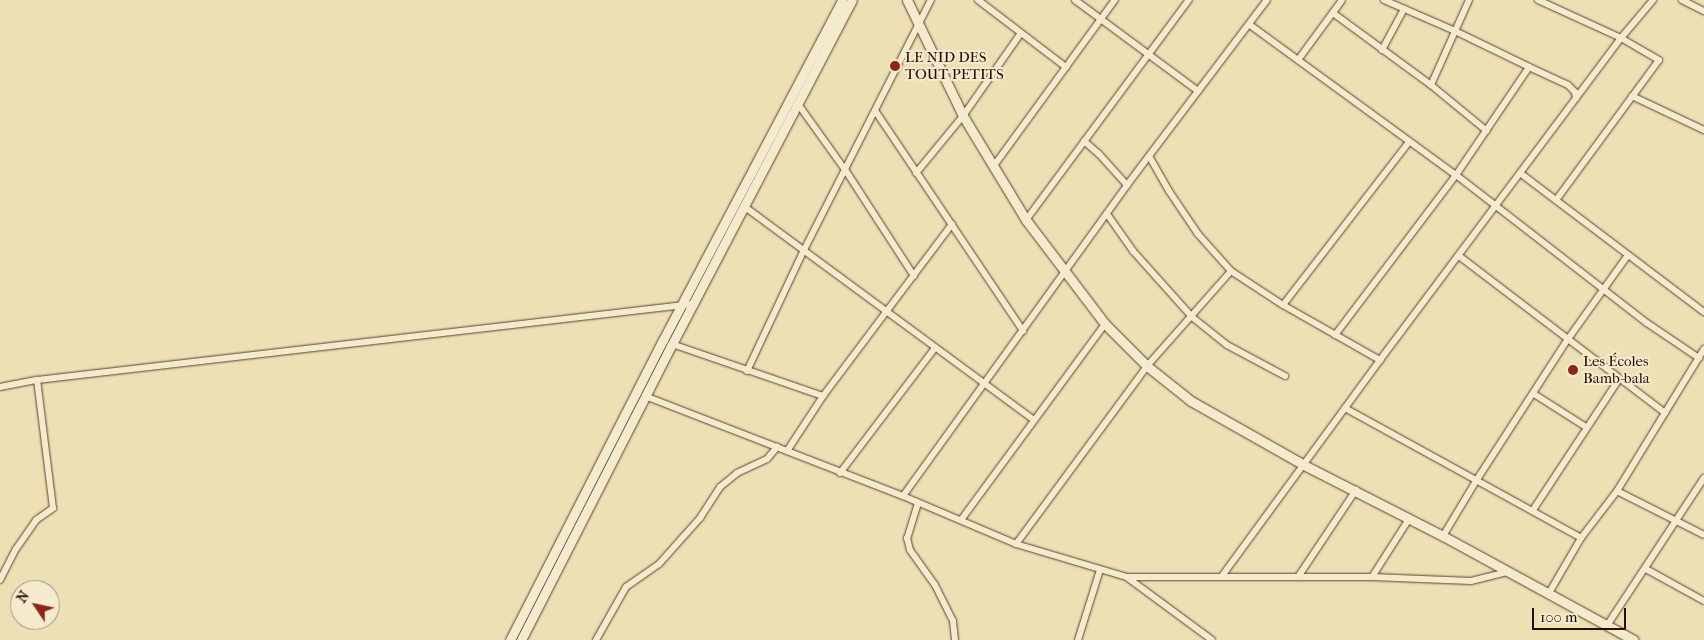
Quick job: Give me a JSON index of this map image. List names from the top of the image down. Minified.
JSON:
{"places":["LE NID DES TOUT PETITS","Les Écoles Bamb-bala"],"scale_bar":"100 m","north":"top left"}
